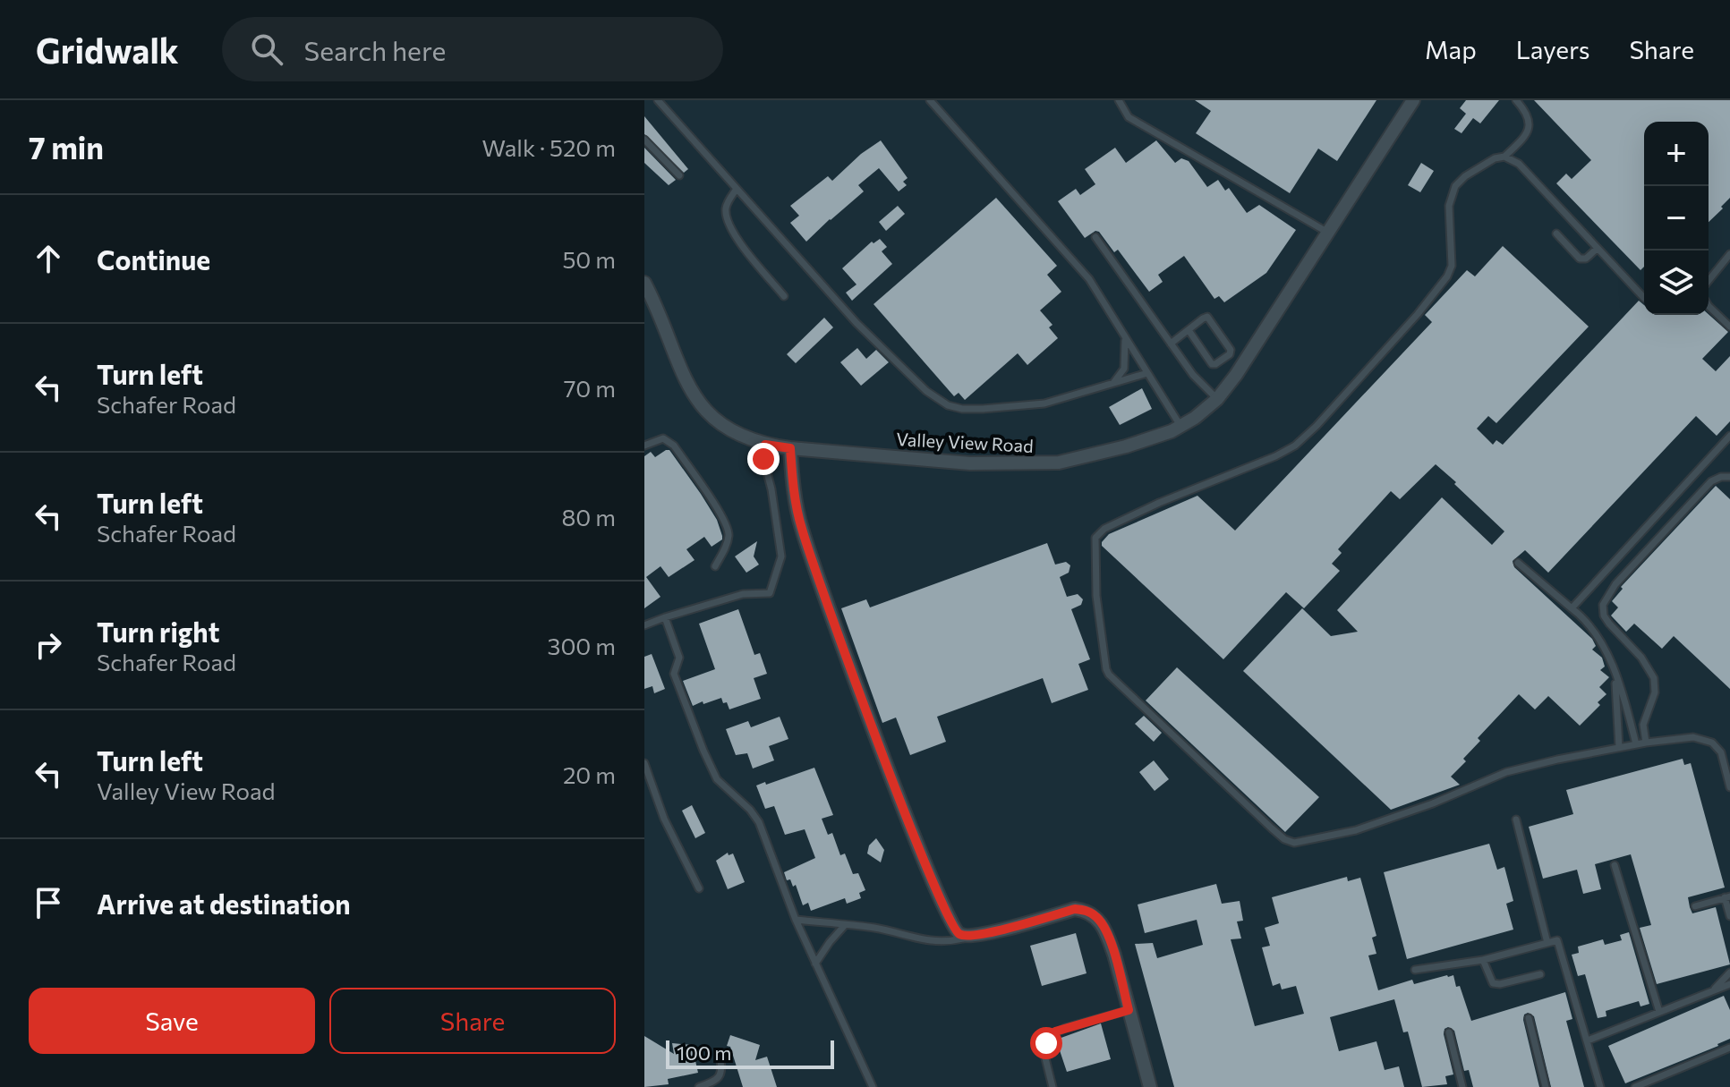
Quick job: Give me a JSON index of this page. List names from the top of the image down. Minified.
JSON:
{"streets":{"street":["Valley View Road"]},"scale_bar":"100 m","page":{"header":"Gridwalk","search":"Search here","nav":["Map","Layers","Share"],"heading":["7 min","Walk · 520 m"],"map_buttons":["+","−"],"list":[["Continue","50 m"],["Turn left","Schafer Road","70 m"],["Turn left","Schafer Road","80 m"],["Turn right","Schafer Road","300 m"],["Turn left","Valley View Road","20 m"],"Arrive at destination"],"buttons":["Save","Share"],"scale":"100 m"}}
